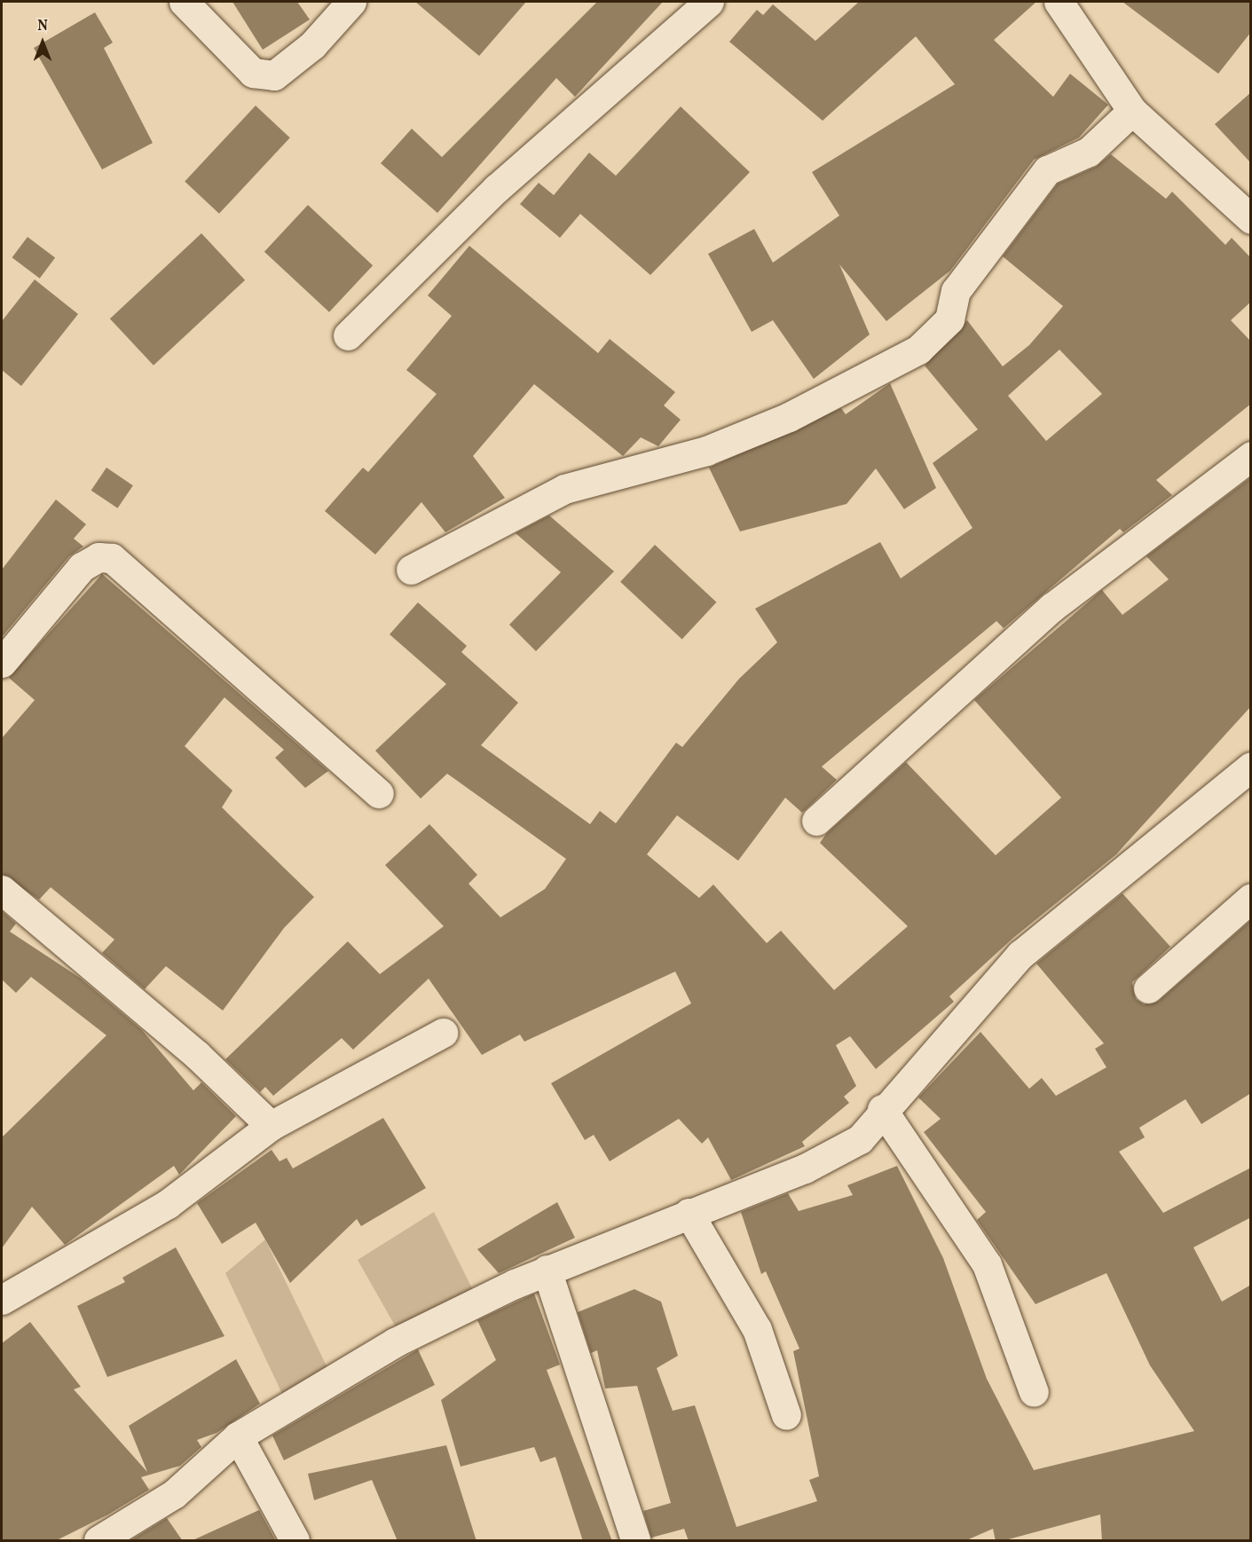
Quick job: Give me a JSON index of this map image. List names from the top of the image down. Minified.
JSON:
{"north":"top"}
